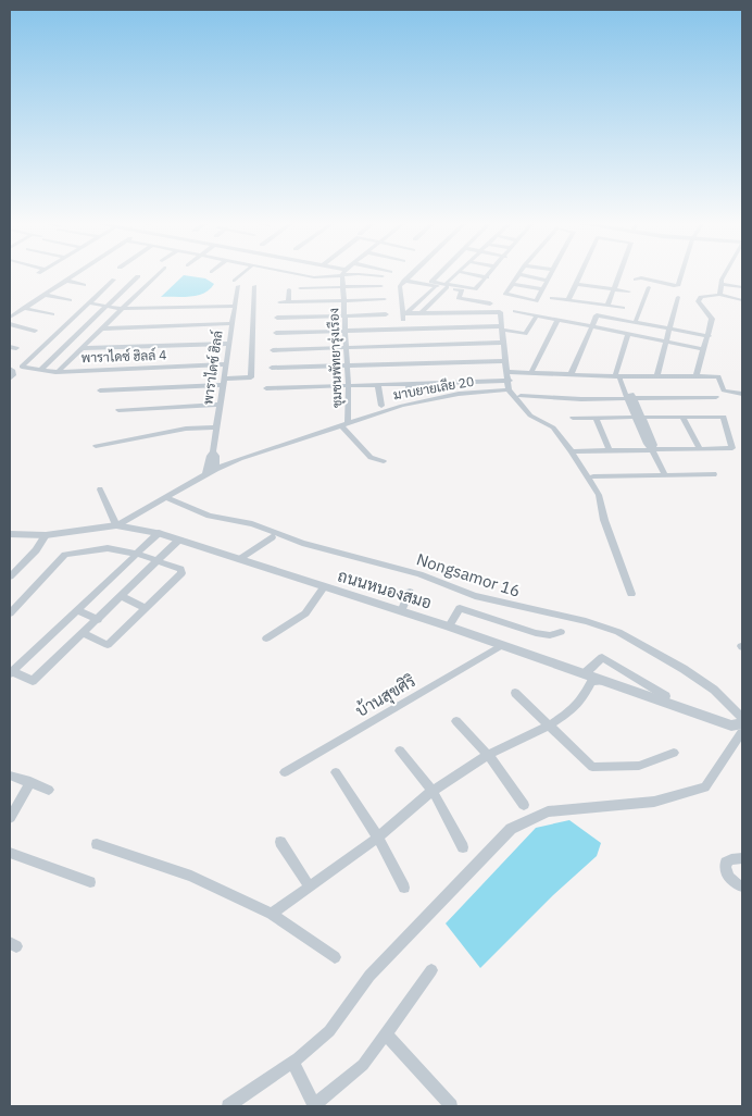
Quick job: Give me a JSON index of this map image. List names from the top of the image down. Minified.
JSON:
{"streets":{"street":["พาราไดซ์ ฮิลล์ 4","ชุมชนพัทยารุ่งเรือง","พาราไดซ์ ฮิลล์","มาบยายเลีย 20","Nongsamor 16","ถนนหนองสมอ","บ้านสุขศิริ"]},"crossings":[["พาราไดซ์ ฮิลล์ 4","พาราไดซ์ ฮิลล์"],["ชุมชนพัทยารุ่งเรือง","มาบยายเลีย 20"],["พาราไดซ์ ฮิลล์","มาบยายเลีย 20"],["มาบยายเลีย 20","Nongsamor 16"],["มาบยายเลีย 20","ถนนหนองสมอ"],["ถนนหนองสมอ","บ้านสุขศิริ"]]}
